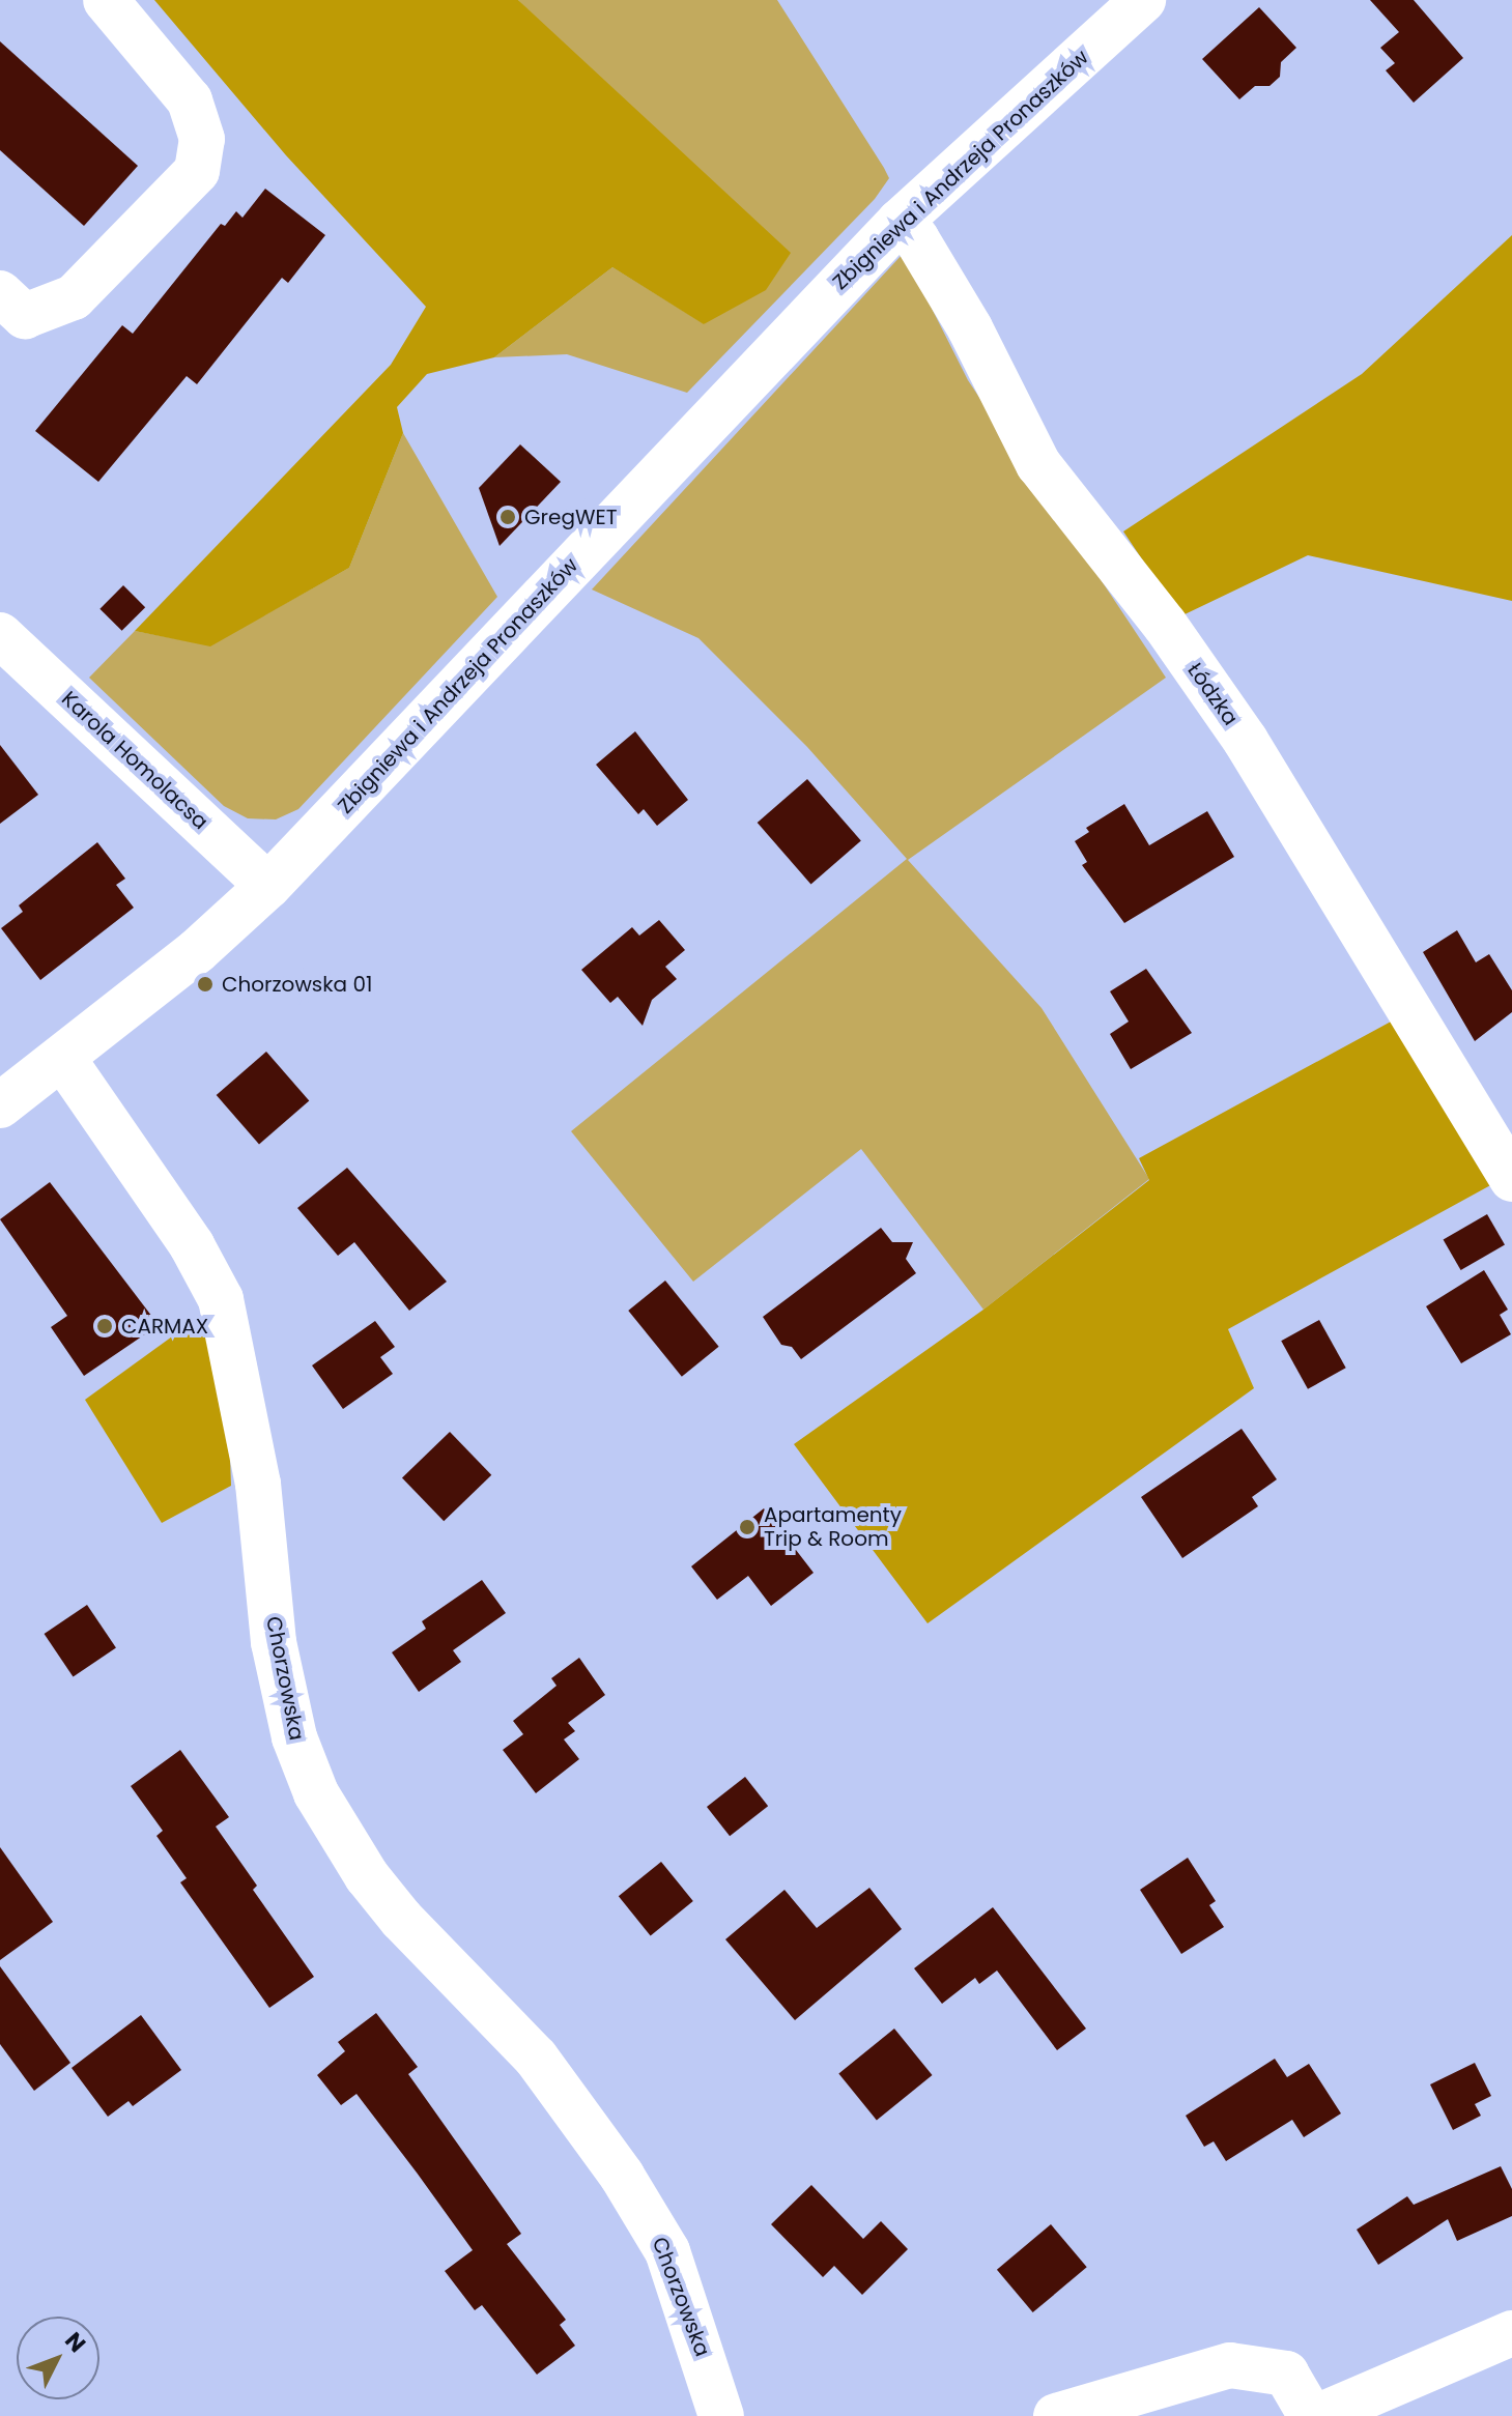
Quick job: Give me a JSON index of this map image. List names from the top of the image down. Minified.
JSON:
{"streets":{"street":["Zbigniewa i Andrzeja Pronaszków","Łódzka","Karola Homolacsa","Chorzowska"]},"crossings":[["Zbigniewa i Andrzeja Pronaszków","Łódzka"],["Zbigniewa i Andrzeja Pronaszków","Karola Homolacsa"],["Zbigniewa i Andrzeja Pronaszków","Chorzowska"]],"places":["GregWET","Chorzowska 01","CARMAX","Apartamenty Trip & Room"],"north":"top right"}
